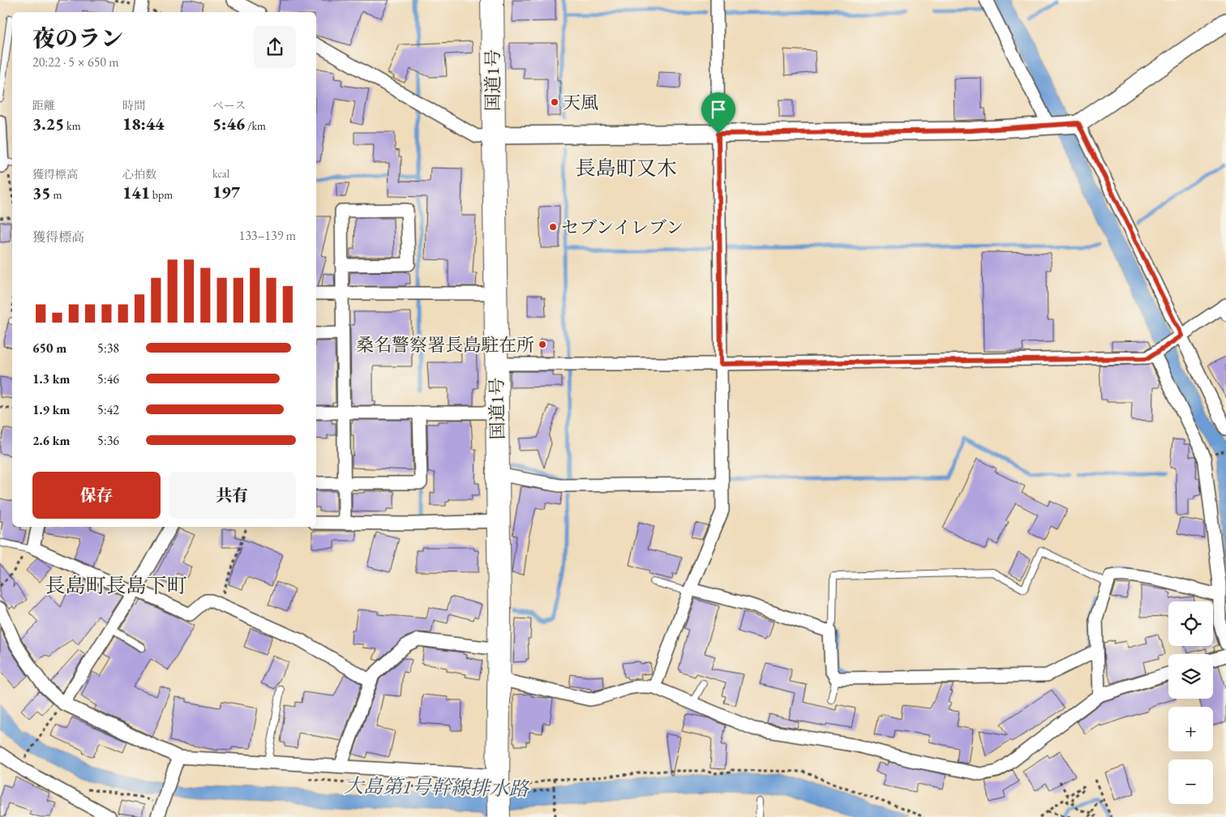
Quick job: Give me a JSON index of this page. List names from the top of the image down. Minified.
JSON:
{"streets":{"highway":["国道1号"]},"districts":["長島町又木","長島町長島下町"],"water":["大島第1号幹線排水路"],"places":["天風","セブンイレブン","桑名警察署長島駐在所"],"page":{"heading":["夜のラン","20:22 · 5 × 650 m"],"stats":[["距離","3.25 km"],["時間","18:44"],["ペース","5:46 /km"],["獲得標高","35 m"],["心拍数","141 bpm"],["kcal","197"]],"chart":["獲得標高","133–139 m"],"list":[{"name":"650 m","note":"5:38"},{"name":"1.3 km","note":"5:46"},{"name":"1.9 km","note":"5:42"},{"name":"2.6 km","note":"5:36"}],"buttons":["保存","共有"],"map_buttons":["+","−"]}}
